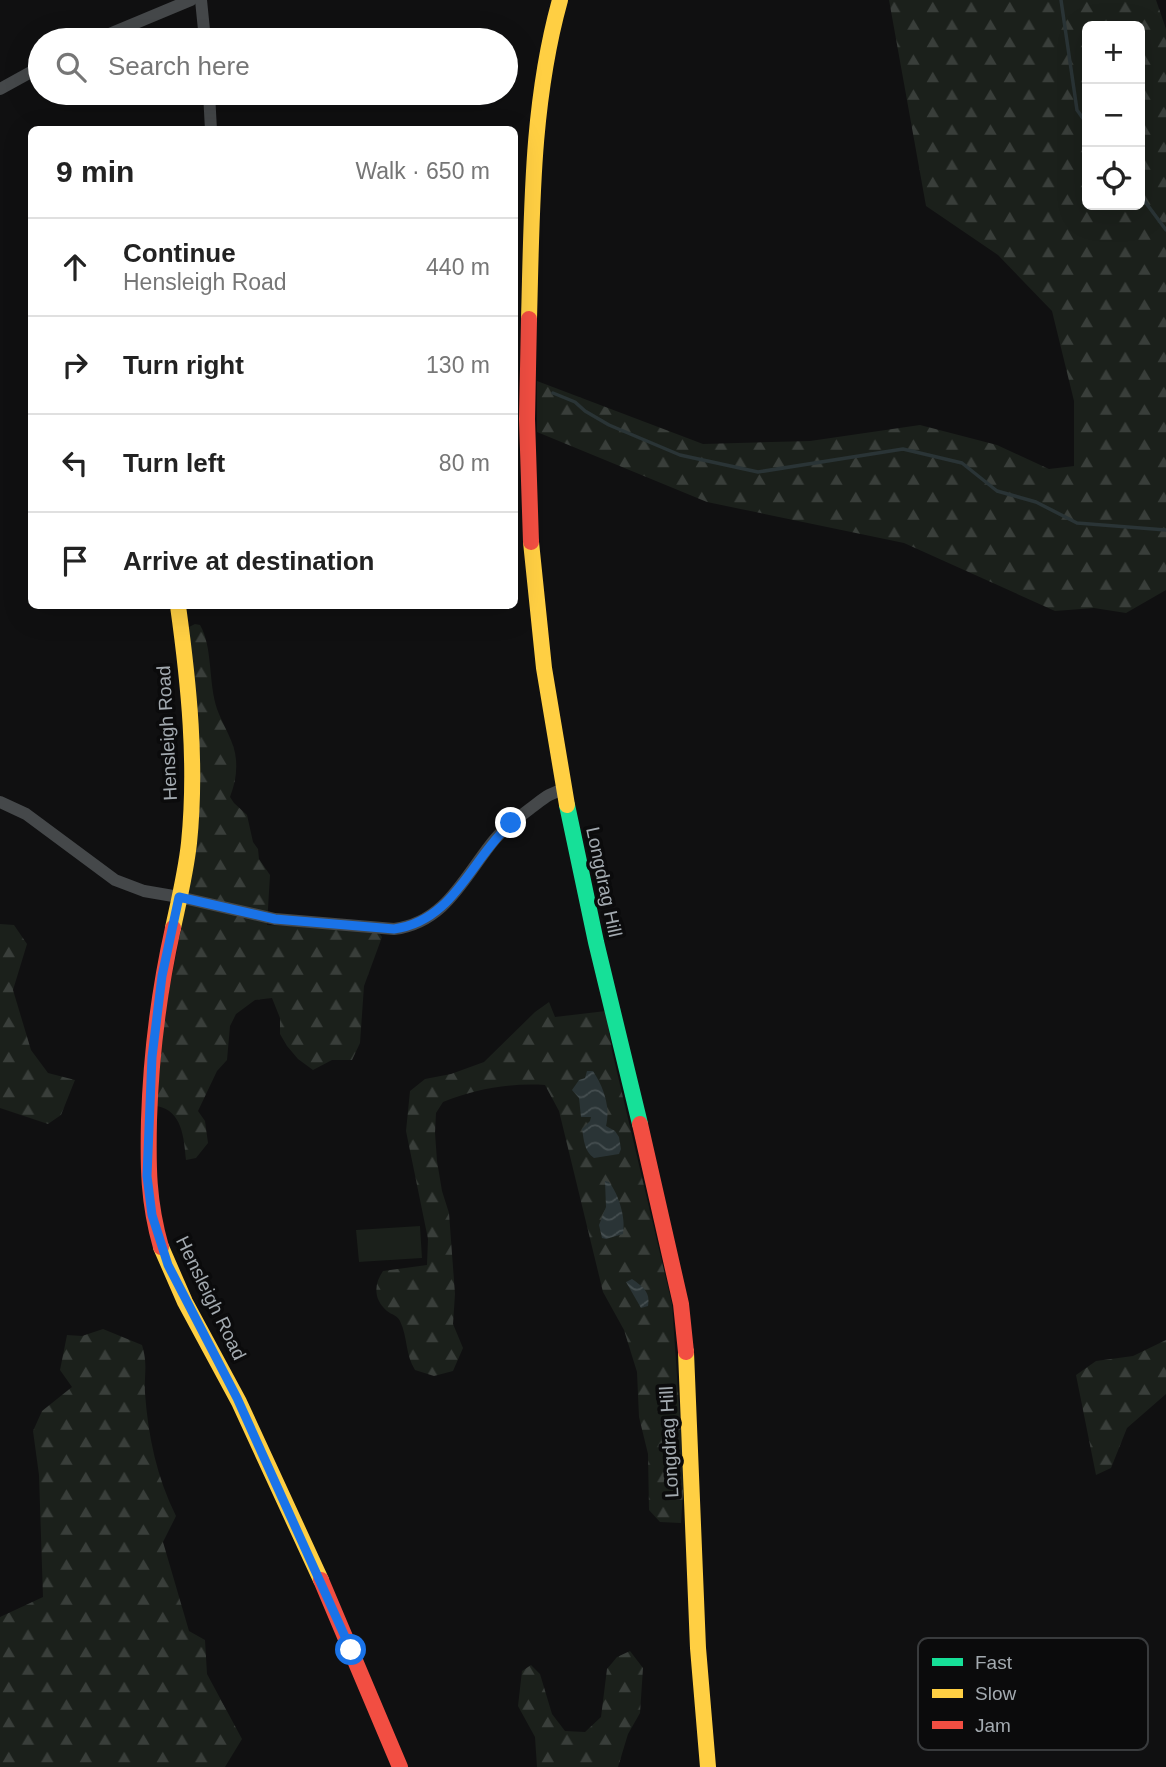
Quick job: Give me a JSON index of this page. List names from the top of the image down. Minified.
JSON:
{"streets":{"main road":["Hensleigh Road","Longdrag Hill"]},"legend":["Fast","Slow","Jam"],"page":{"map_buttons":["+","−"],"search":"Search here","heading":["9 min","Walk · 650 m"],"list":[["Continue","Hensleigh Road","440 m"],["Turn right","130 m"],["Turn left","80 m"],"Arrive at destination"]}}
